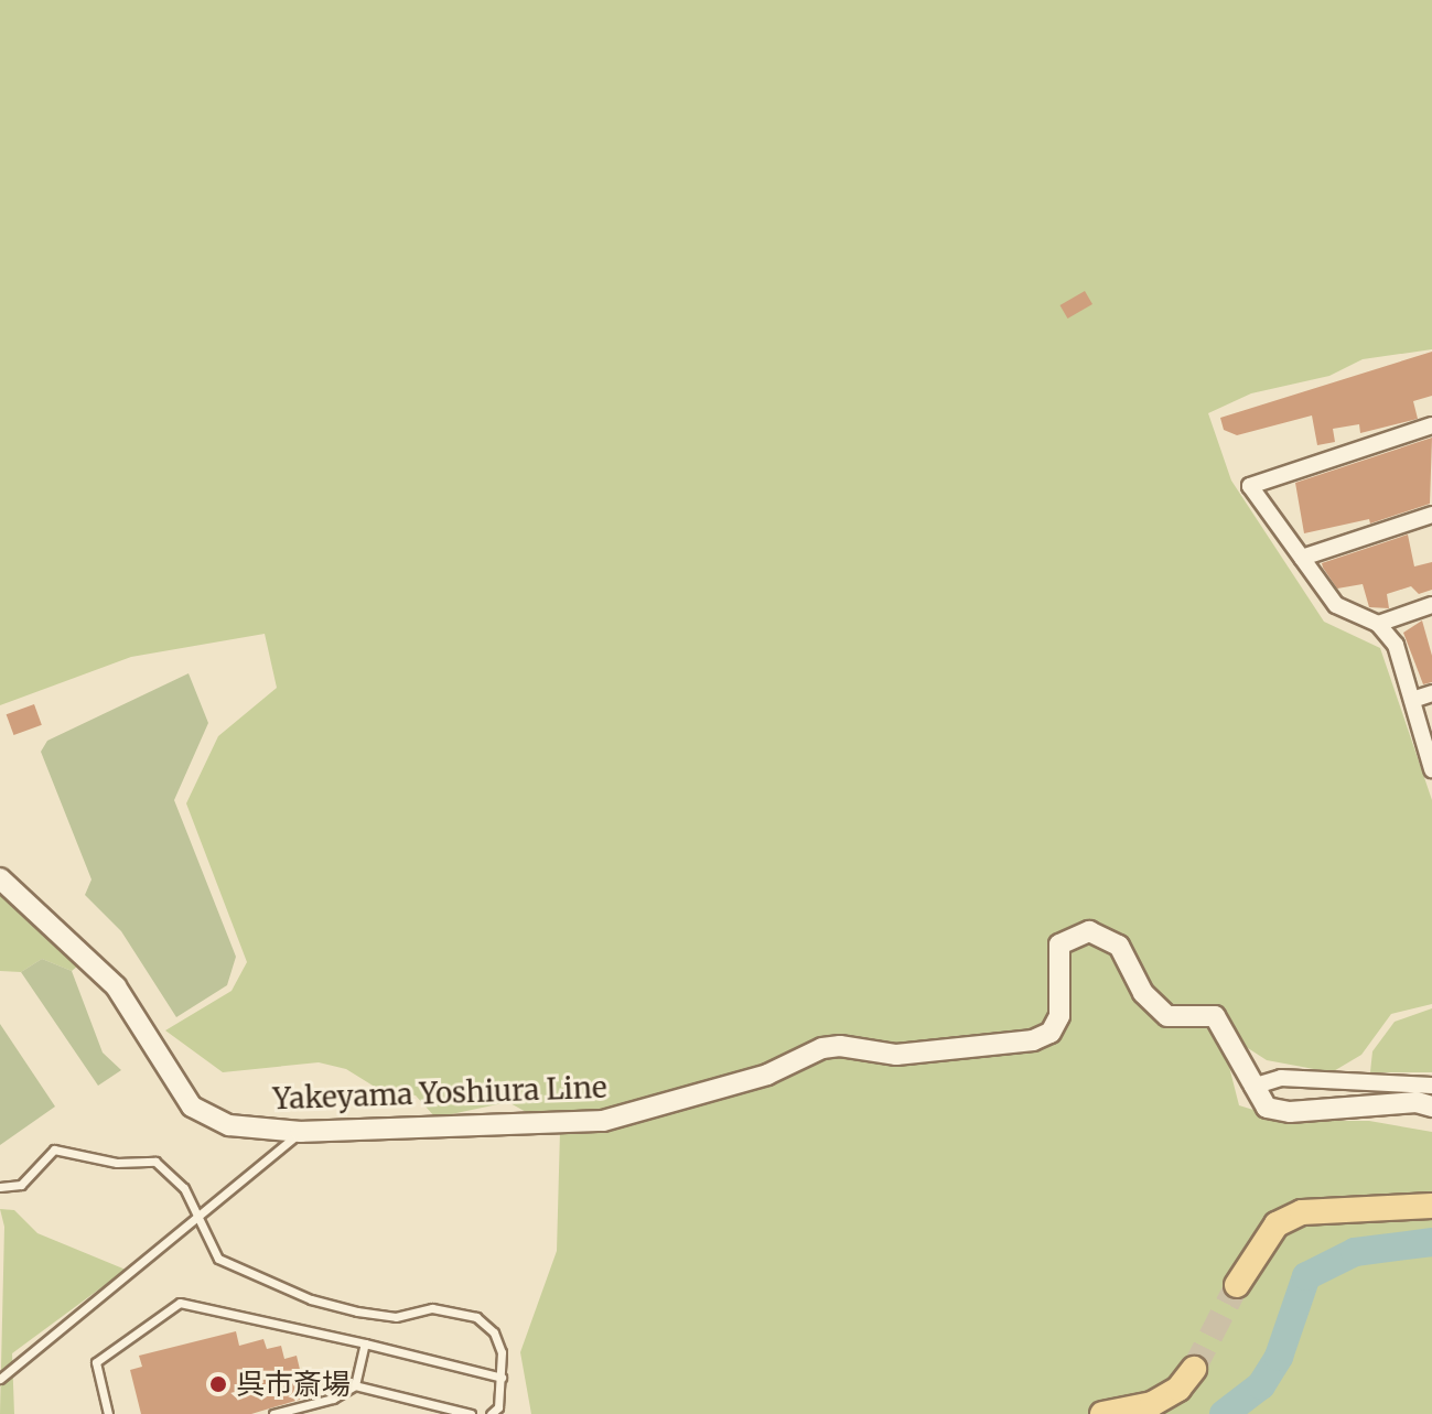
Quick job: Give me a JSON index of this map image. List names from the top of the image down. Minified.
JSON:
{"streets":{"main road":["Yakeyama Yoshiura Line"]},"places":["呉市斎場"]}
